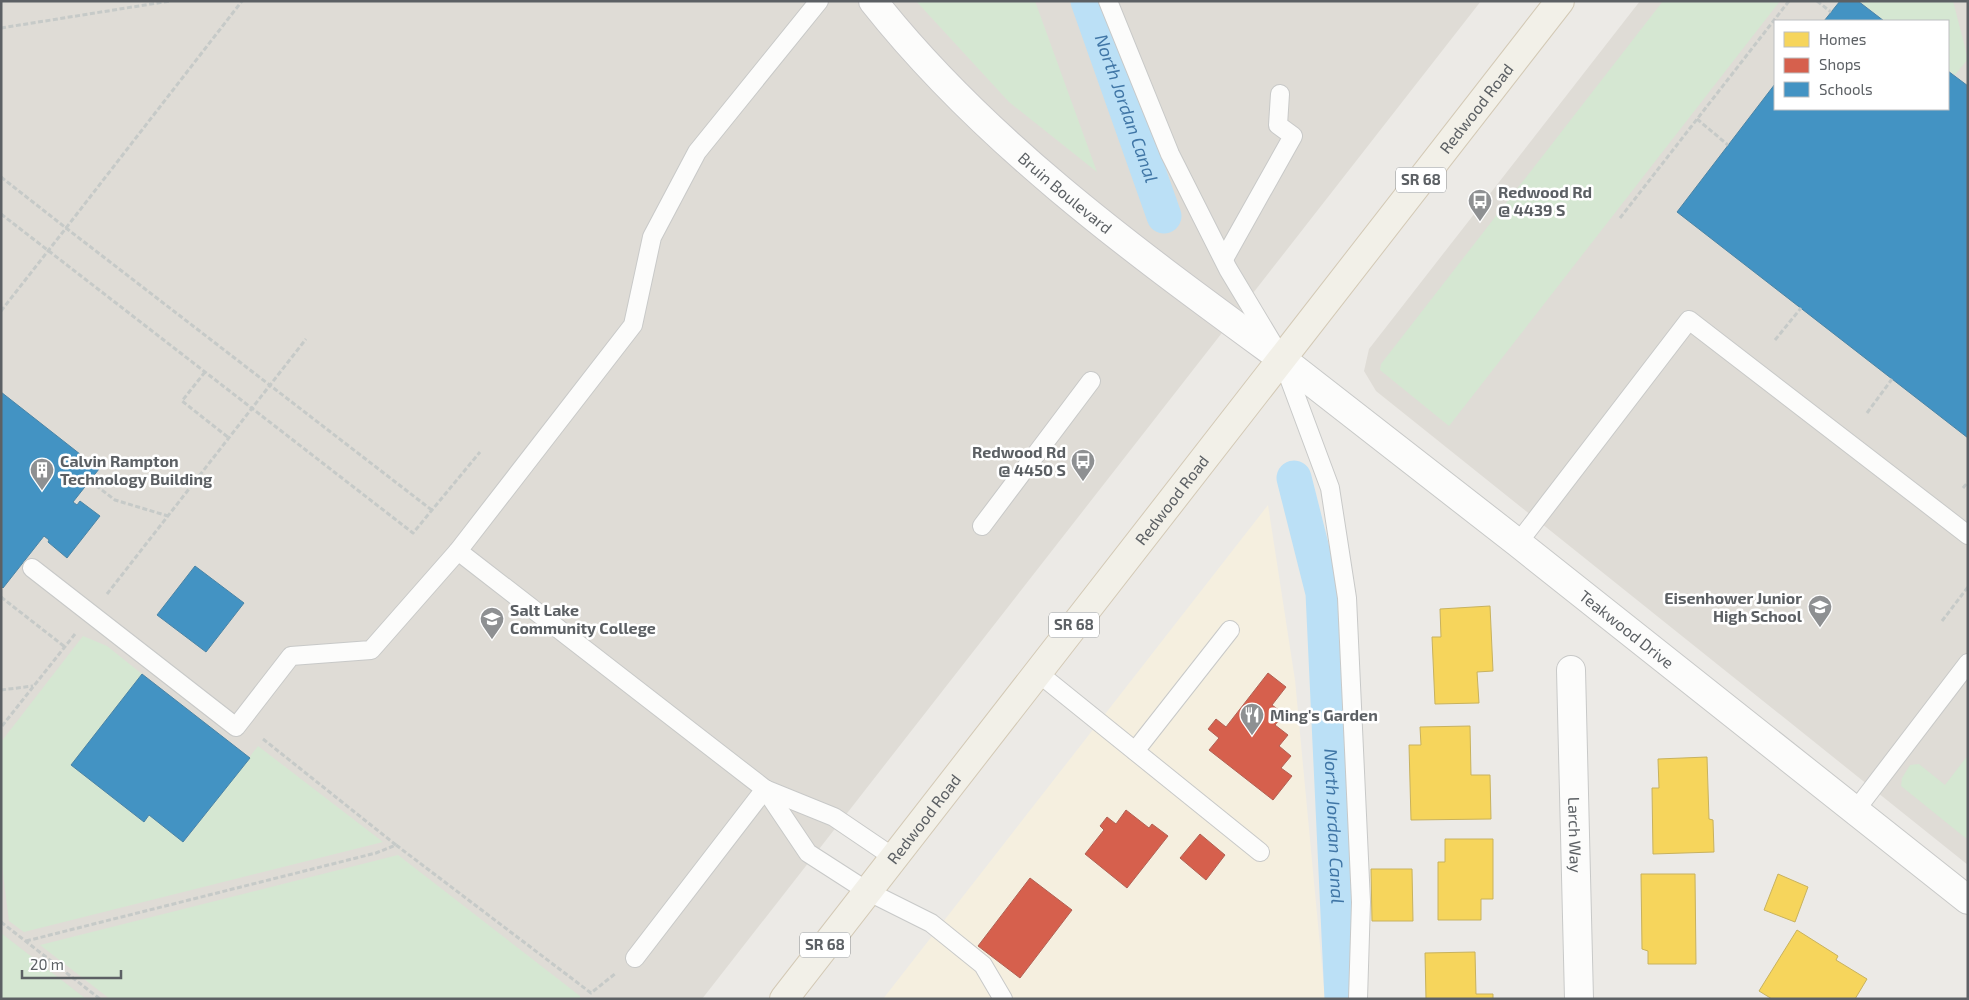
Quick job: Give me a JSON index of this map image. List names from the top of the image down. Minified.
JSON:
{"streets":{"main road":["Redwood Road","SR 68"],"street":["Bruin Boulevard","Teakwood Drive","Larch Way"]},"crossings":[["Redwood Road","Bruin Boulevard"],["Redwood Road","Teakwood Drive"],["Bruin Boulevard","Teakwood Drive"]],"water":["North Jordan Canal"],"places":{"bus stop":["Redwood Rd @ 4439 S","Redwood Rd @ 4450 S"],"building":["Calvin Rampton Technology Building"],"school or university":["Eisenhower Junior High School","Salt Lake Community College"],"restaurant":["Ming's Garden"]},"legend":["Homes","Shops","Schools"],"scale_bar":"20 m"}
